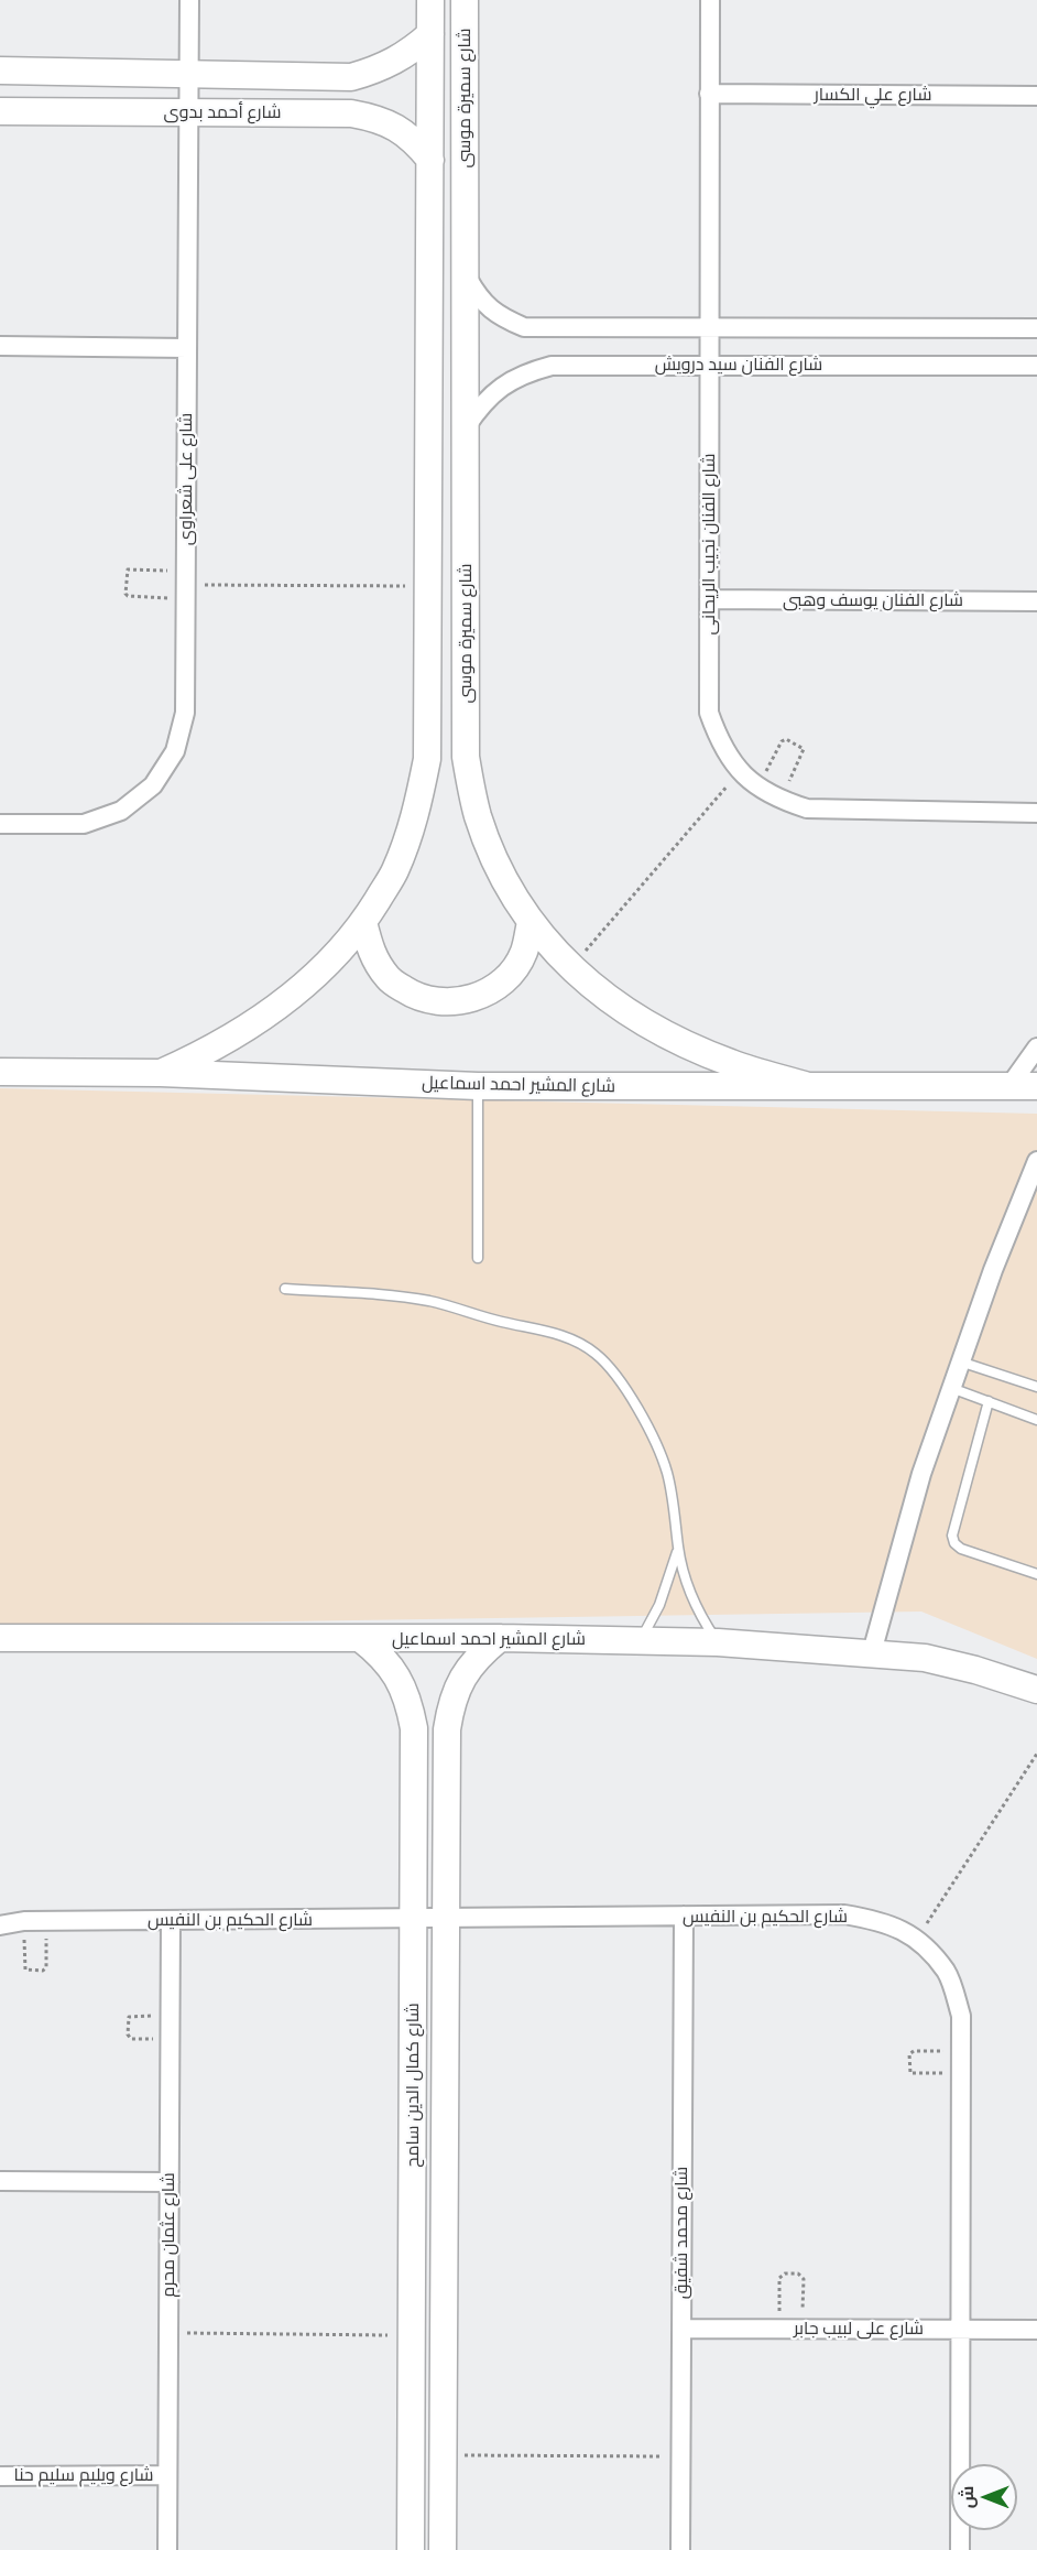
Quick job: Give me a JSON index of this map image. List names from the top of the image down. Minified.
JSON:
{"streets":{"street":["شارع علي الكسار","شارع سميرة موسى","شارع أحمد بدوى","شارع الفنان سيد درويش","شارع على شعراوى","شارع الفنان نجيب الريحانى","شارع الفنان يوسف وهبى","شارع المشير احمد اسماعيل","شارع الحكيم بن النفيس","شارع كمال الدين سامح","شارع محمد شفيق","شارع عثمان محرم","شارع على لبيب جابر","شارع ويليم سليم حنا"]},"crossings":[["شارع علي الكسار","شارع الفنان نجيب الريحانى"],["شارع سميرة موسى","شارع أحمد بدوى"],["شارع سميرة موسى","شارع الفنان سيد درويش"],["شارع سميرة موسى","شارع المشير احمد اسماعيل"],["شارع أحمد بدوى","شارع على شعراوى"],["شارع الفنان سيد درويش","شارع الفنان نجيب الريحانى"],["شارع الفنان نجيب الريحانى","شارع الفنان يوسف وهبى"],["شارع المشير احمد اسماعيل","شارع كمال الدين سامح"],["شارع الحكيم بن النفيس","شارع كمال الدين سامح"],["شارع الحكيم بن النفيس","شارع محمد شفيق"],["شارع الحكيم بن النفيس","شارع عثمان محرم"],["شارع الحكيم بن النفيس","شارع على لبيب جابر"],["شارع محمد شفيق","شارع على لبيب جابر"],["شارع عثمان محرم","شارع ويليم سليم حنا"]],"north":"left"}
